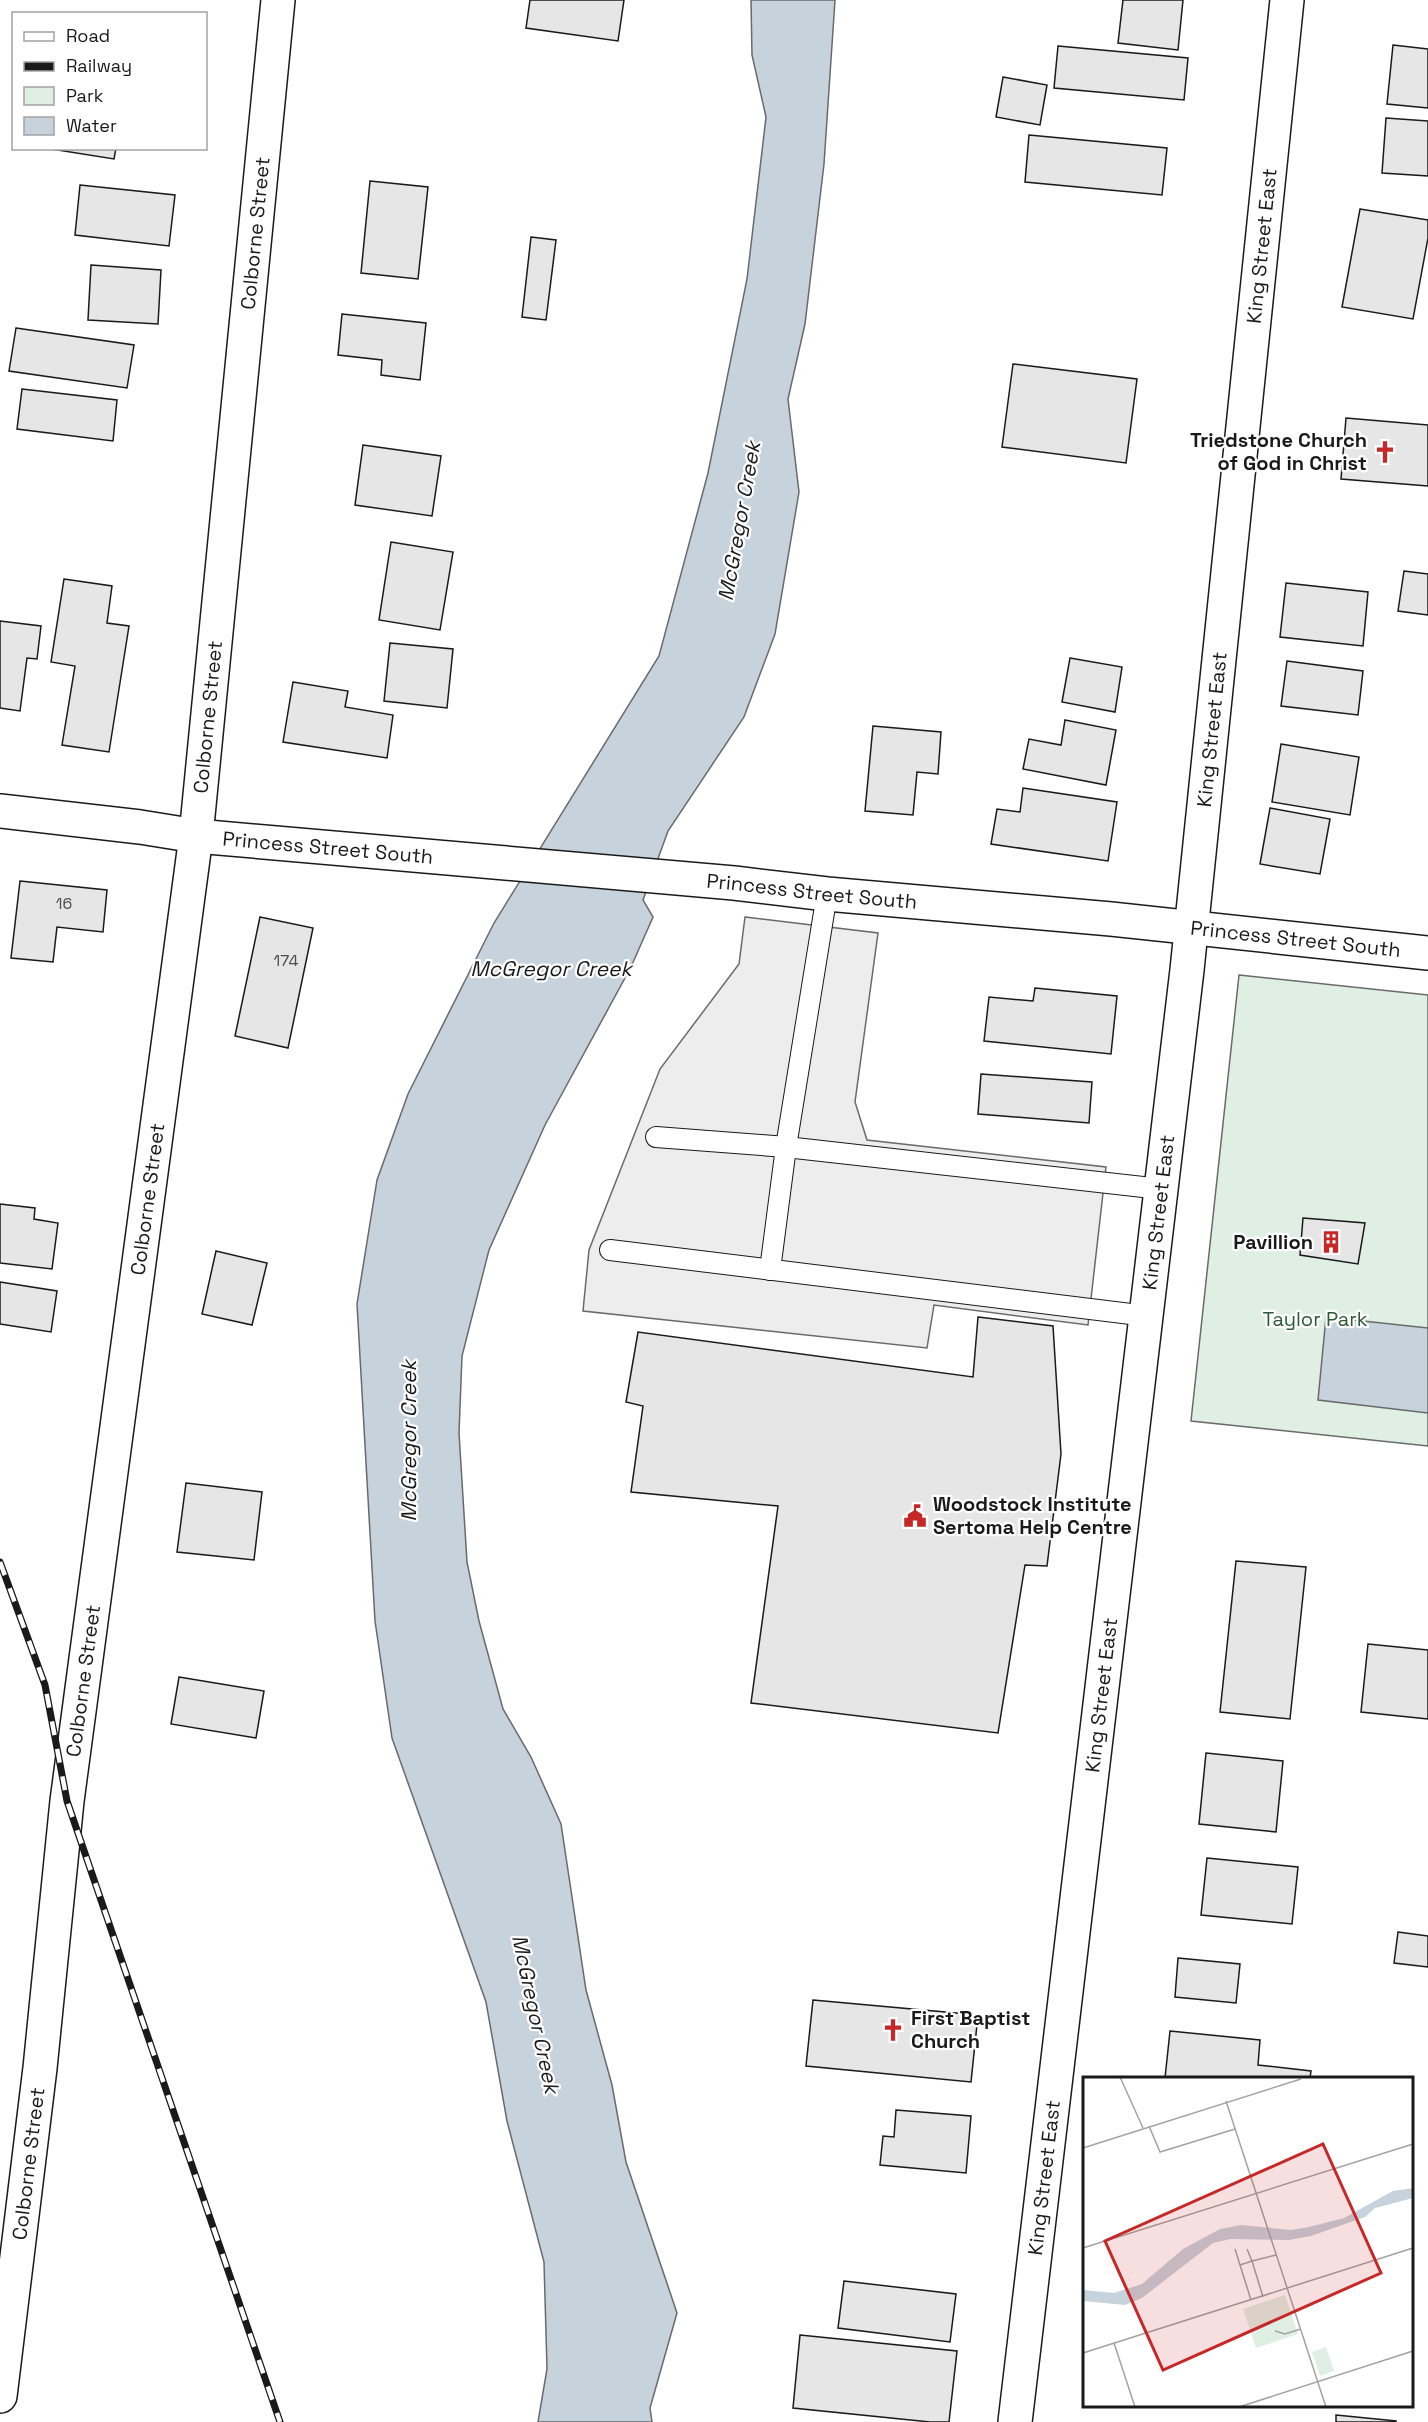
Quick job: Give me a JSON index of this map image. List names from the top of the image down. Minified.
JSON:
{"streets":{"street":["Colborne Street","King Street East","Princess Street South"]},"crossings":[["Colborne Street","Princess Street South"],["King Street East","Princess Street South"]],"water":["McGregor Creek"],"parks":["Taylor Park"],"places":{"church":["Triedstone Church of God in Christ","First Baptist Church"],"building":["Pavillion"],"public building":["Woodstock Institute Sertoma Help Centre"]},"house_numbers":["16","174"],"legend":["Road","Railway","Park","Water"]}
